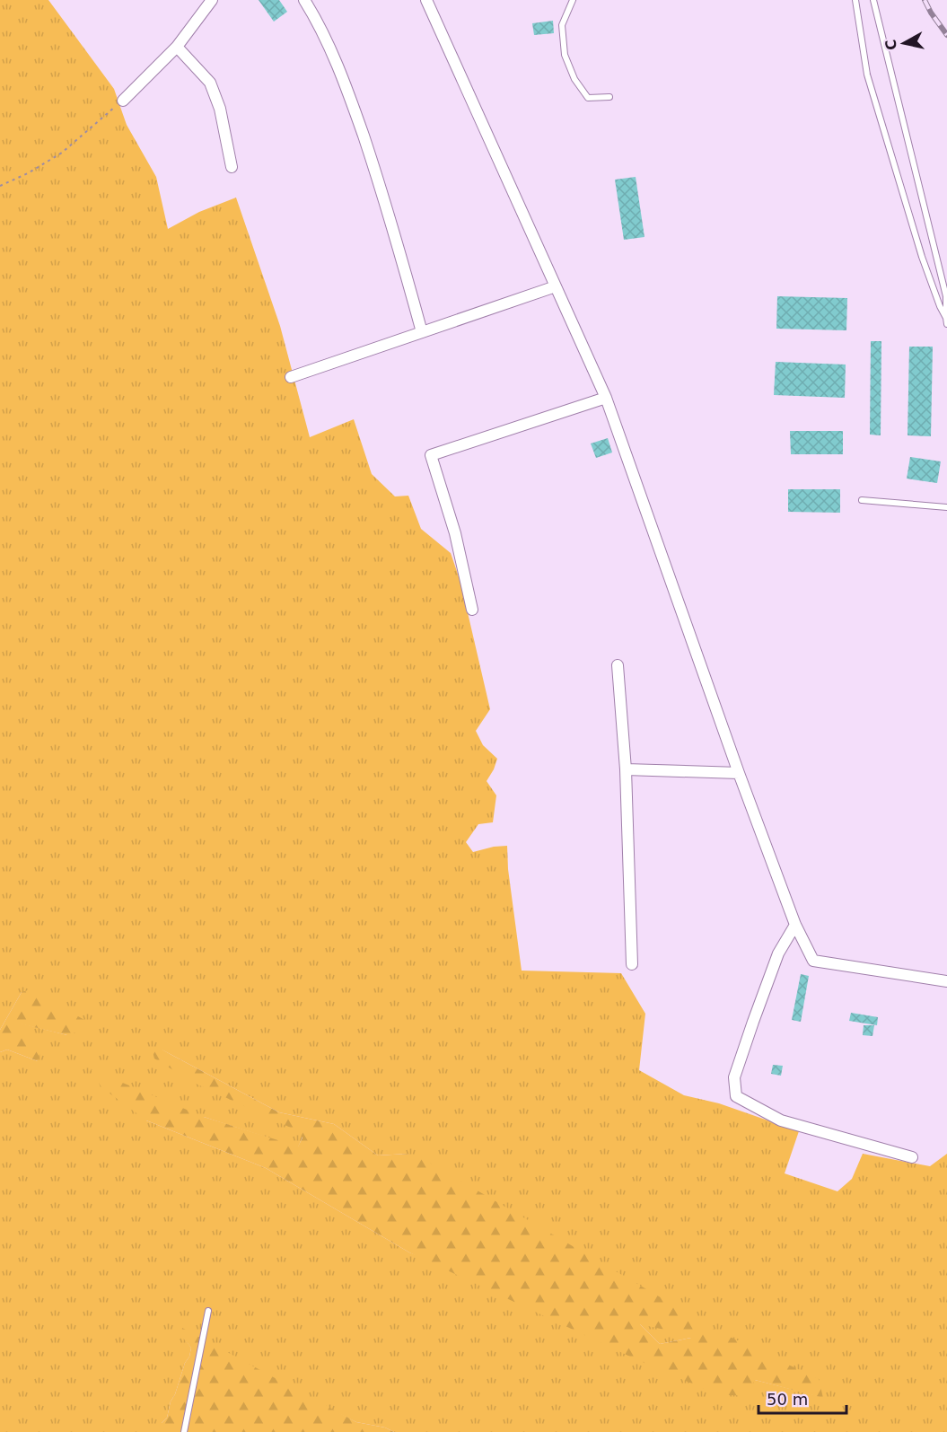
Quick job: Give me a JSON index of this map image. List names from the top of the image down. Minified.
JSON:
{"scale_bar":"50 m","north":"left"}
